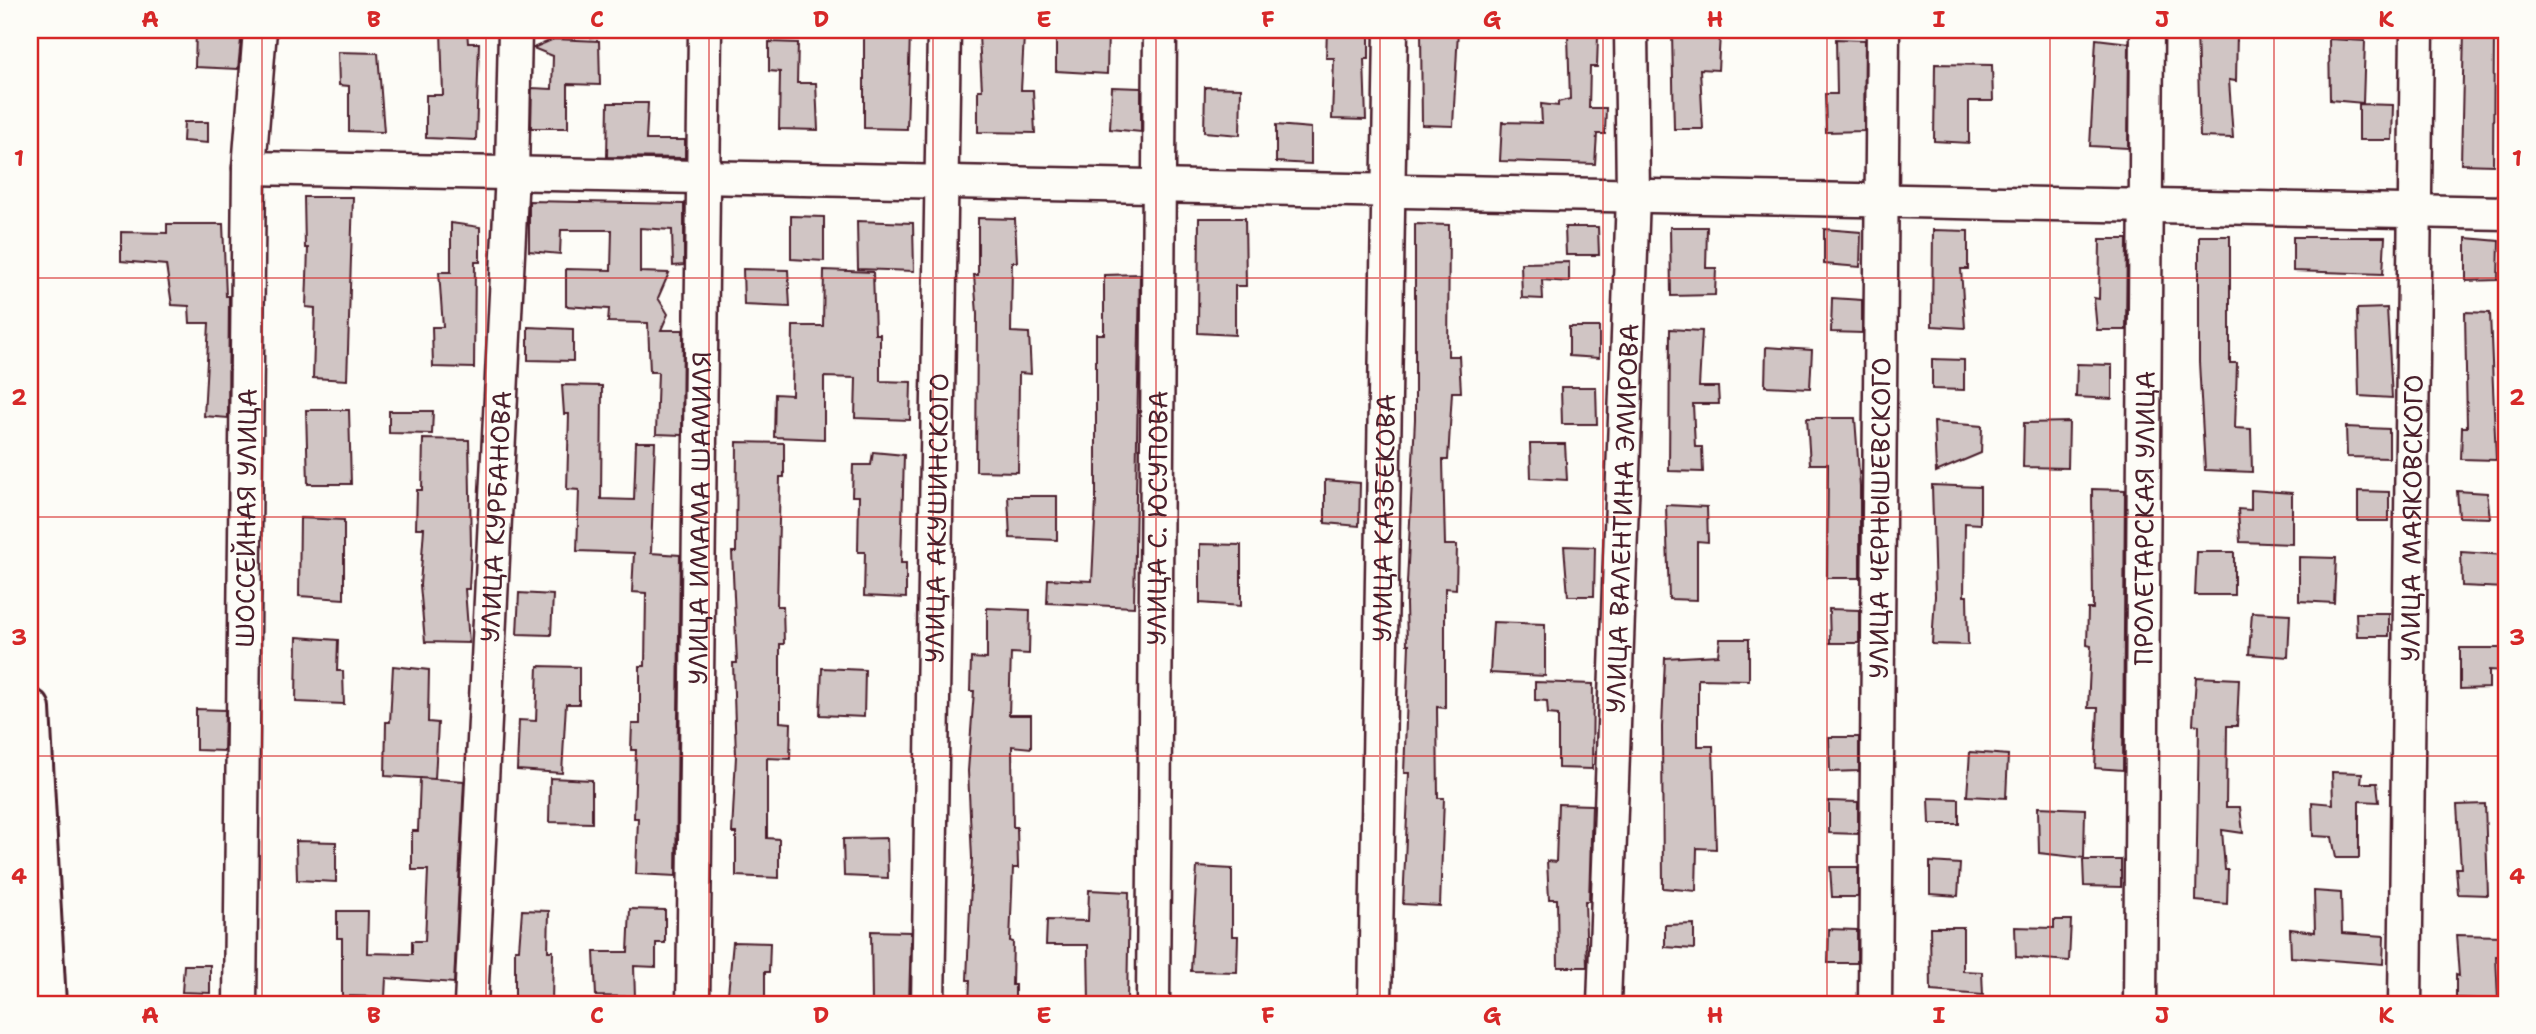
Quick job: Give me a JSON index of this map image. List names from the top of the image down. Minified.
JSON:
{"streets":{"street":["ШОССЕЙНАЯ УЛИЦА","УЛИЦА КУРБАНОВА","УЛИЦА ИМАМА ШАМИЛЯ","УЛИЦА АКУШИНСКОГО","УЛИЦА С. ЮСУПОВА","УЛИЦА КАЗБЕКОВА","УЛИЦА ВАЛЕНТИНА ЭМИРОВА","УЛИЦА ЧЕРНЫШЕВСКОГО","ПРОЛЕТАРСКАЯ УЛИЦА","УЛИЦА МАЯКОВСКОГО"]},"grid":{"columns":["A","B","C","D","E","F","G","H","I","J","K"],"rows":["1","2","3","4"]}}
